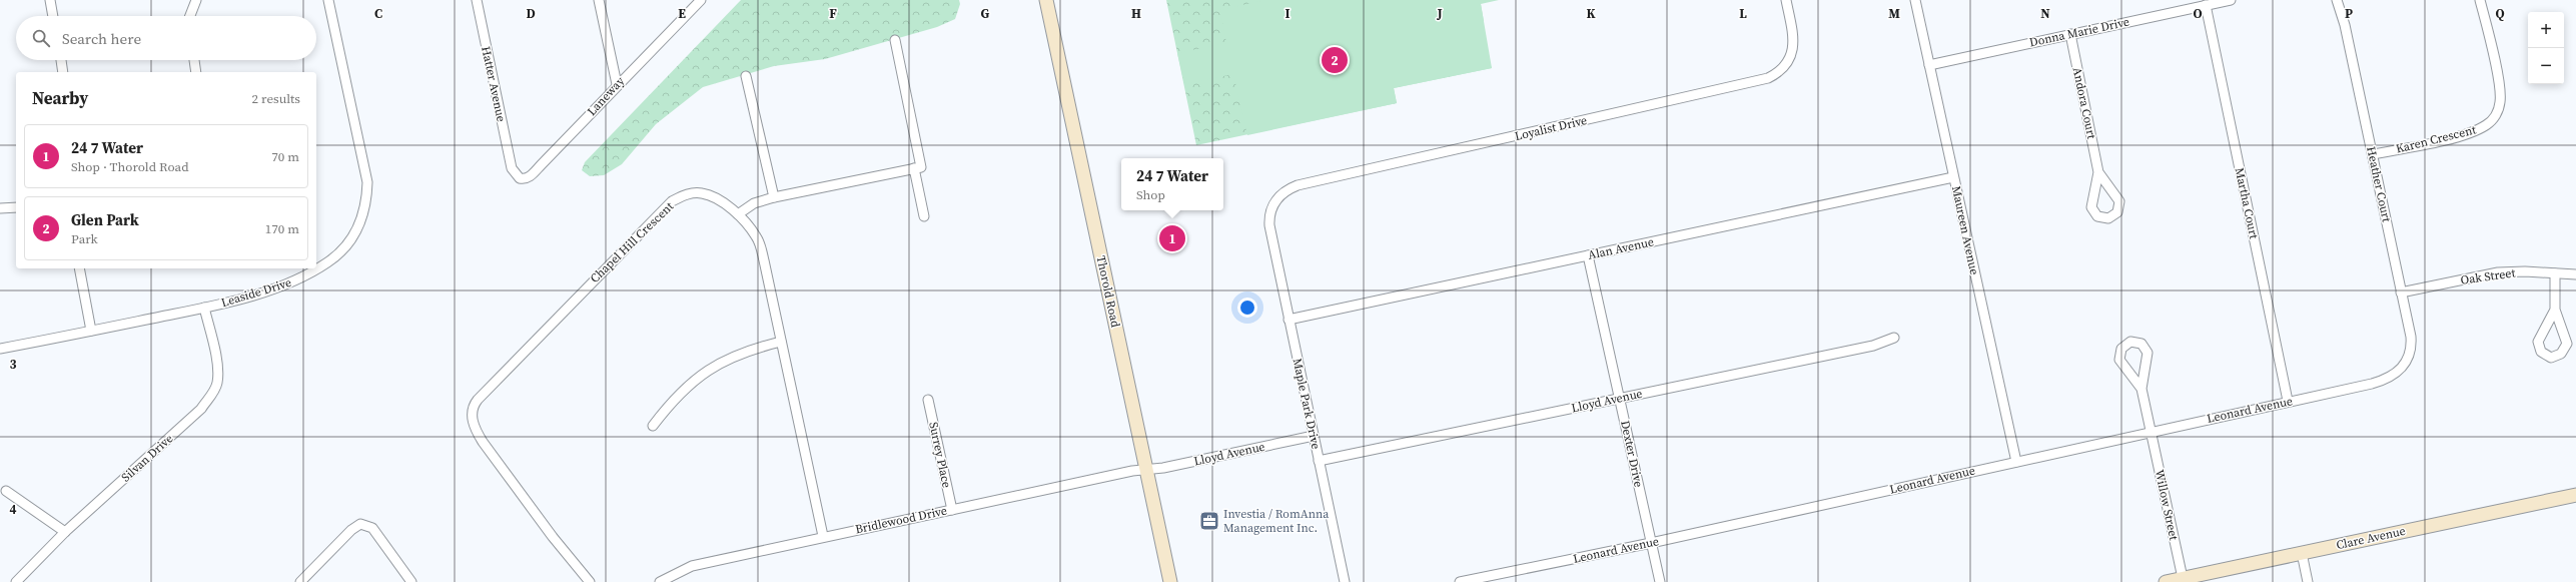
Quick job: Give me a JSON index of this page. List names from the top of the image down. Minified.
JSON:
{"streets":{"street":["Donna Marie Drive","Hatter Avenue","Laneway","Andora Court","Loyalist Drive","Karen Crescent","Heather Court","Martha Court","Maureen Avenue","Chapel Hill Crescent","Alan Avenue","Oak Street","Thorold Road","Leaside Drive","Lloyd Avenue","Maple Park Drive","Leonard Avenue","Dexter Drive","Surrey Place","Silvan Drive","Willow Street","Bridlewood Drive","Clare Avenue"]},"crossings":[["Donna Marie Drive","Andora Court"],["Donna Marie Drive","Martha Court"],["Donna Marie Drive","Maureen Avenue"],["Hatter Avenue","Laneway"],["Loyalist Drive","Maple Park Drive"],["Karen Crescent","Heather Court"],["Heather Court","Oak Street"],["Heather Court","Leonard Avenue"],["Martha Court","Leonard Avenue"],["Maureen Avenue","Alan Avenue"],["Maureen Avenue","Leonard Avenue"],["Chapel Hill Crescent","Bridlewood Drive"],["Alan Avenue","Maple Park Drive"],["Alan Avenue","Dexter Drive"],["Thorold Road","Lloyd Avenue"],["Thorold Road","Bridlewood Drive"],["Leaside Drive","Silvan Drive"],["Lloyd Avenue","Maple Park Drive"],["Lloyd Avenue","Dexter Drive"],["Lloyd Avenue","Bridlewood Drive"],["Leonard Avenue","Dexter Drive"],["Leonard Avenue","Willow Street"],["Surrey Place","Bridlewood Drive"],["Willow Street","Clare Avenue"]],"places":{"office":["Investia / RomAnna Management Inc."]},"page":{"map_buttons":["+","−"],"search":"Search here","pins":["2","1"],"heading":["Nearby","2 results"],"list":[{"mark":"1","name":"24 7 Water","note":"Shop · Thorold Road","value":"70 m"},{"mark":"2","name":"Glen Park","note":"Park","value":"170 m"}],"popup":["24 7 Water","Shop"]},"grid":{"columns":["C","D","E","F","G","H","I","J","K","L","M","N","O","P","Q"],"rows":["3","4"]}}
